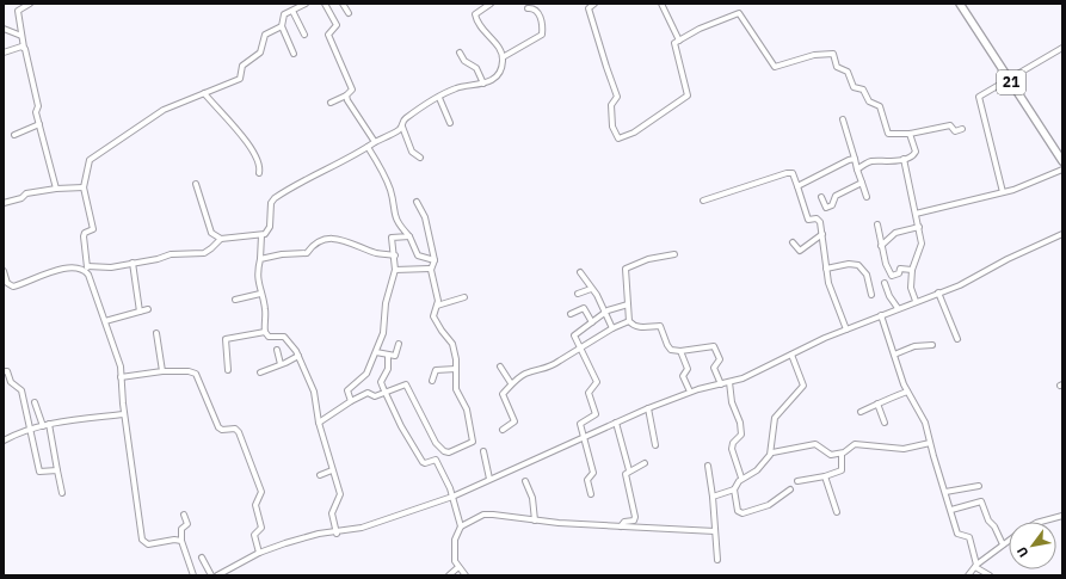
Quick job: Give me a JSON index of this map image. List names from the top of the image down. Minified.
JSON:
{"streets":{"highway":["21"]},"north":"bottom left"}
